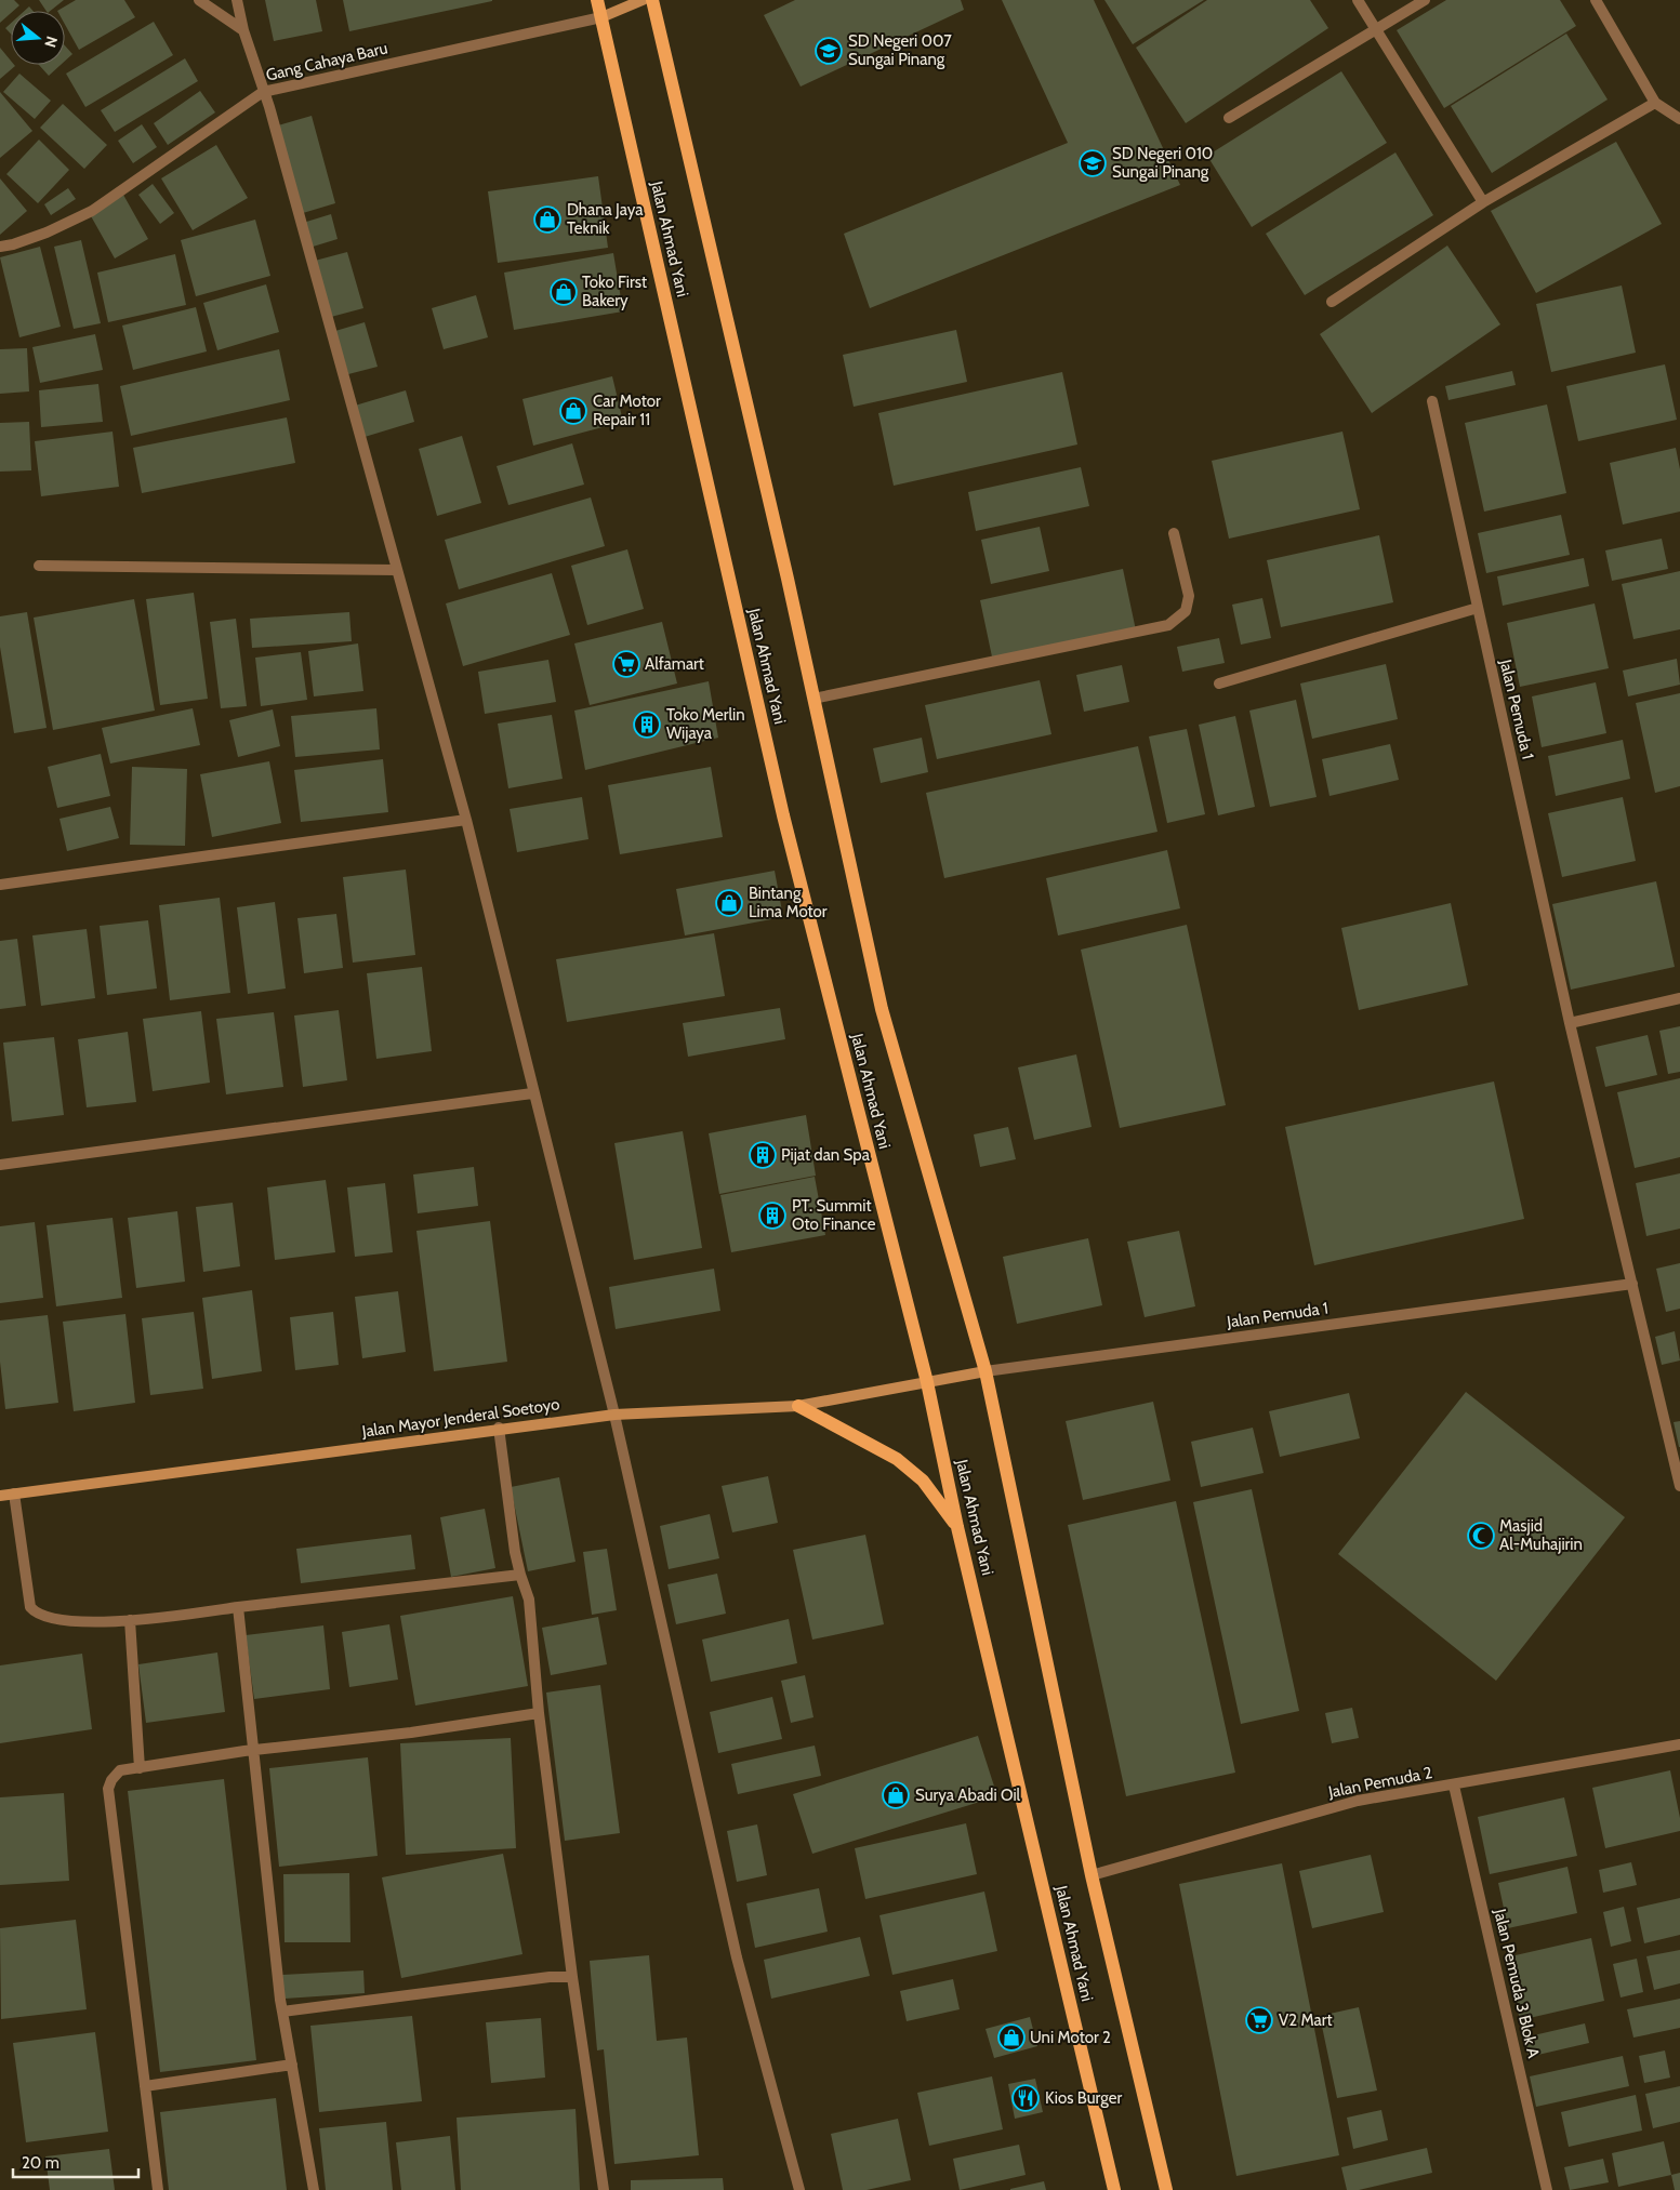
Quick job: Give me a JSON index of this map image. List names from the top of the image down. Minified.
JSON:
{"streets":{"main road":["Jalan Ahmad Yani"],"street":["Gang Cahaya Baru","Jalan Pemuda 1","Jalan Mayor Jenderal Soetoyo","Jalan Pemuda 2","Jalan Pemuda 3 Blok A"]},"crossings":[["Gang Cahaya Baru","Jalan Ahmad Yani"],["Jalan Ahmad Yani","Jalan Pemuda 1"],["Jalan Ahmad Yani","Jalan Mayor Jenderal Soetoyo"],["Jalan Ahmad Yani","Jalan Pemuda 2"],["Jalan Pemuda 1","Jalan Mayor Jenderal Soetoyo"],["Jalan Pemuda 2","Jalan Pemuda 3 Blok A"]],"places":{"school or university":["SD Negeri 007 Sungai Pinang","SD Negeri 010 Sungai Pinang"],"shop":["Dhana Jaya Teknik","Toko First Bakery","Car Motor Repair 11","Bintang Lima Motor","Surya Abadi Oil","Uni Motor 2"],"supermarket":["Alfamart","V2 Mart"],"building":["Toko Merlin Wijaya","Pijat dan Spa","PT. Summit Oto Finance"],"mosque":["Masjid Al-Muhajirin"],"restaurant":["Kios Burger"]},"scale_bar":"20 m","north":"right"}
